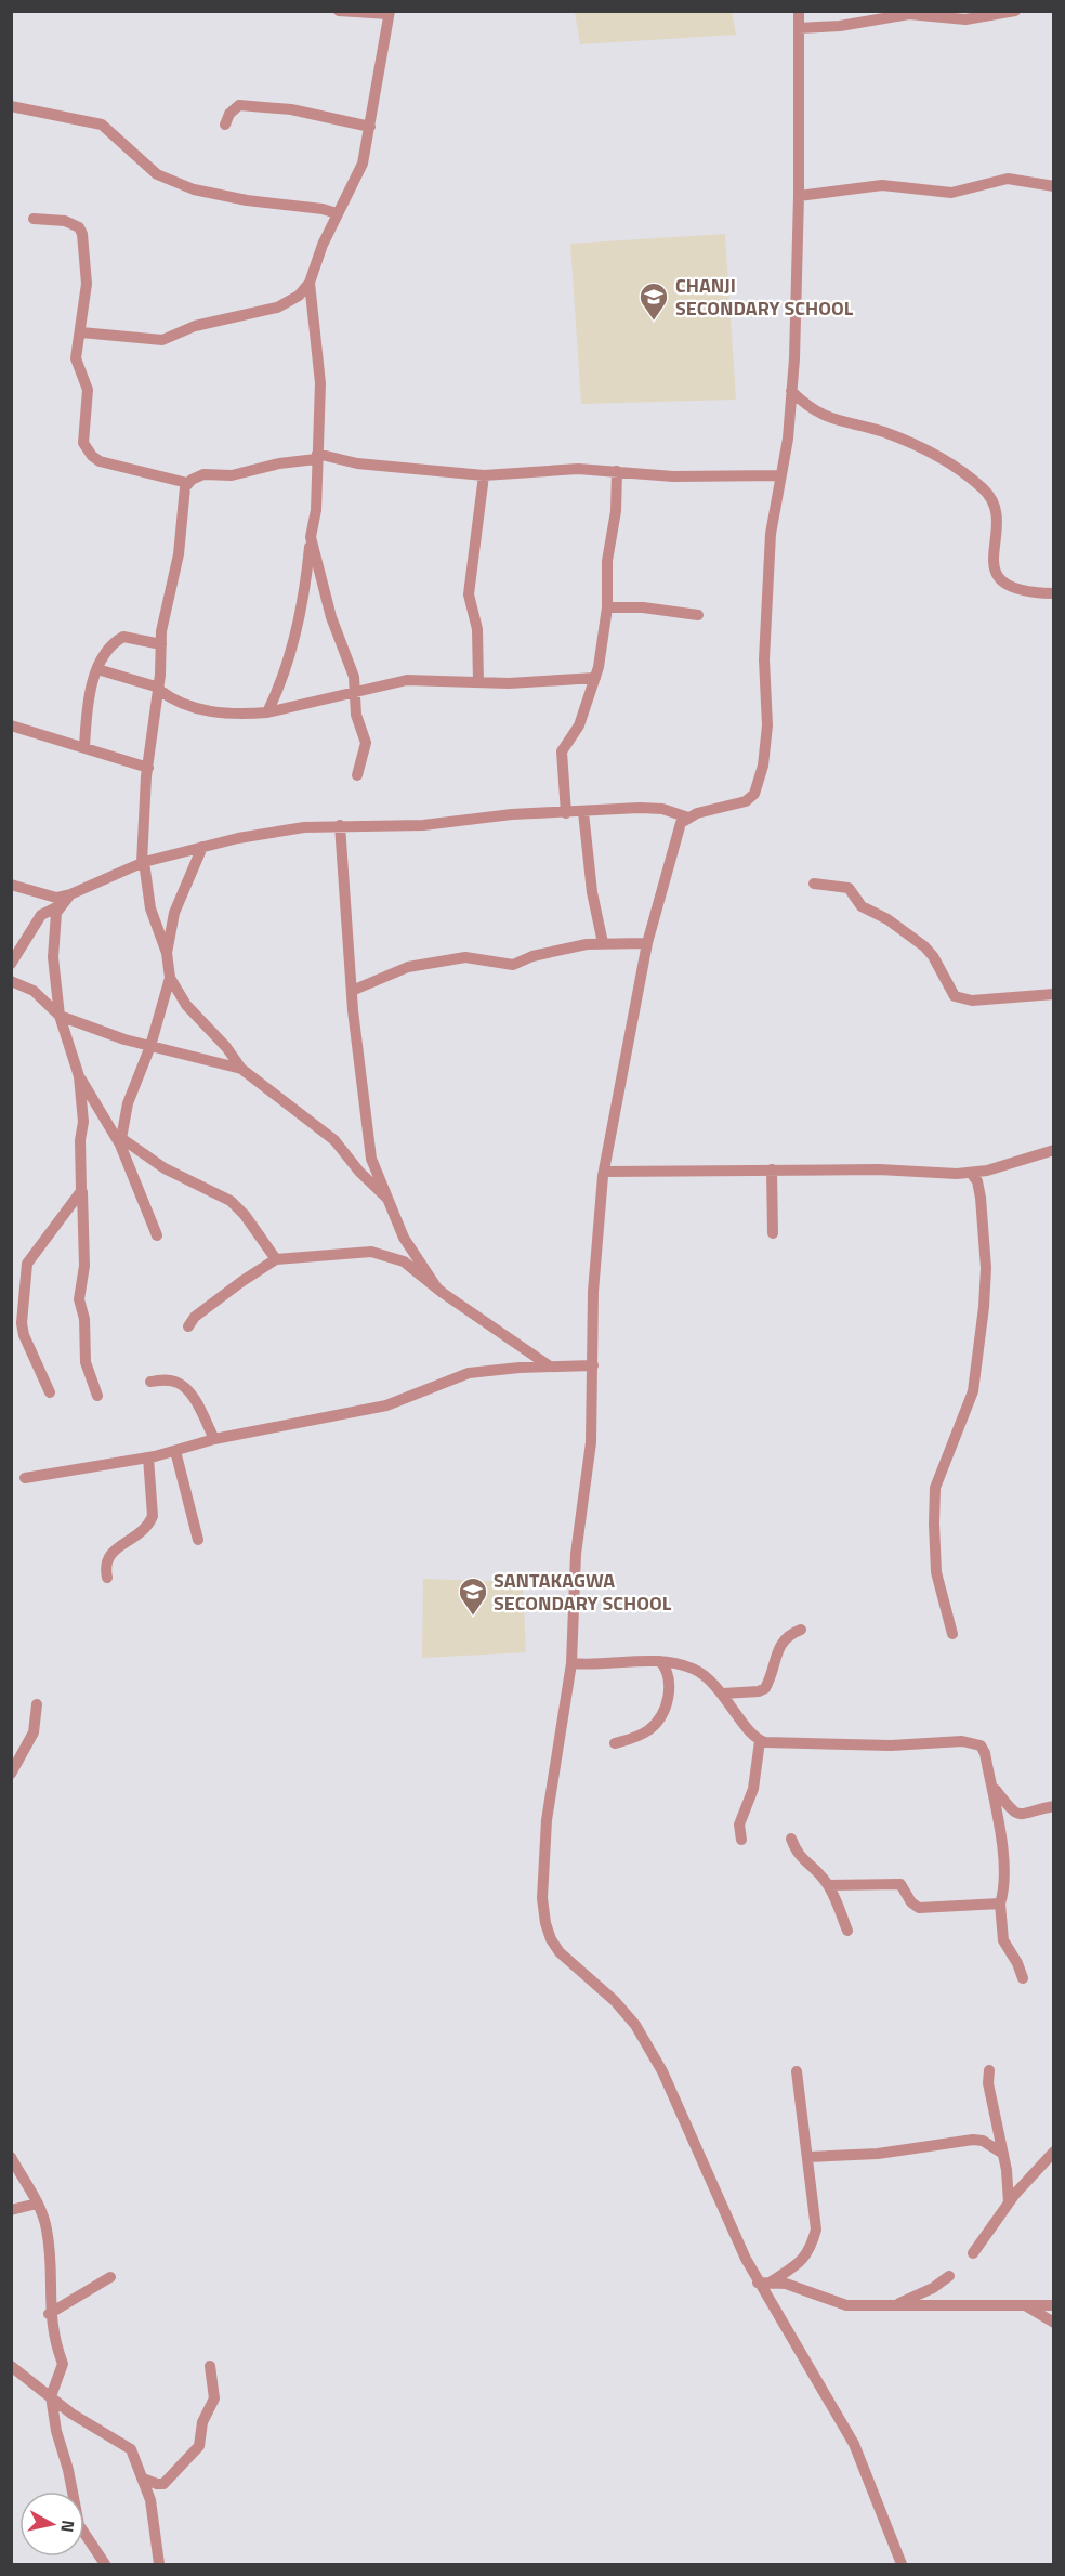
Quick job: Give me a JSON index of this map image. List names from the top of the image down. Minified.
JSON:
{"places":{"school or university":["CHANJI SECONDARY SCHOOL","SANTAKAGWA SECONDARY SCHOOL"]},"north":"right"}
